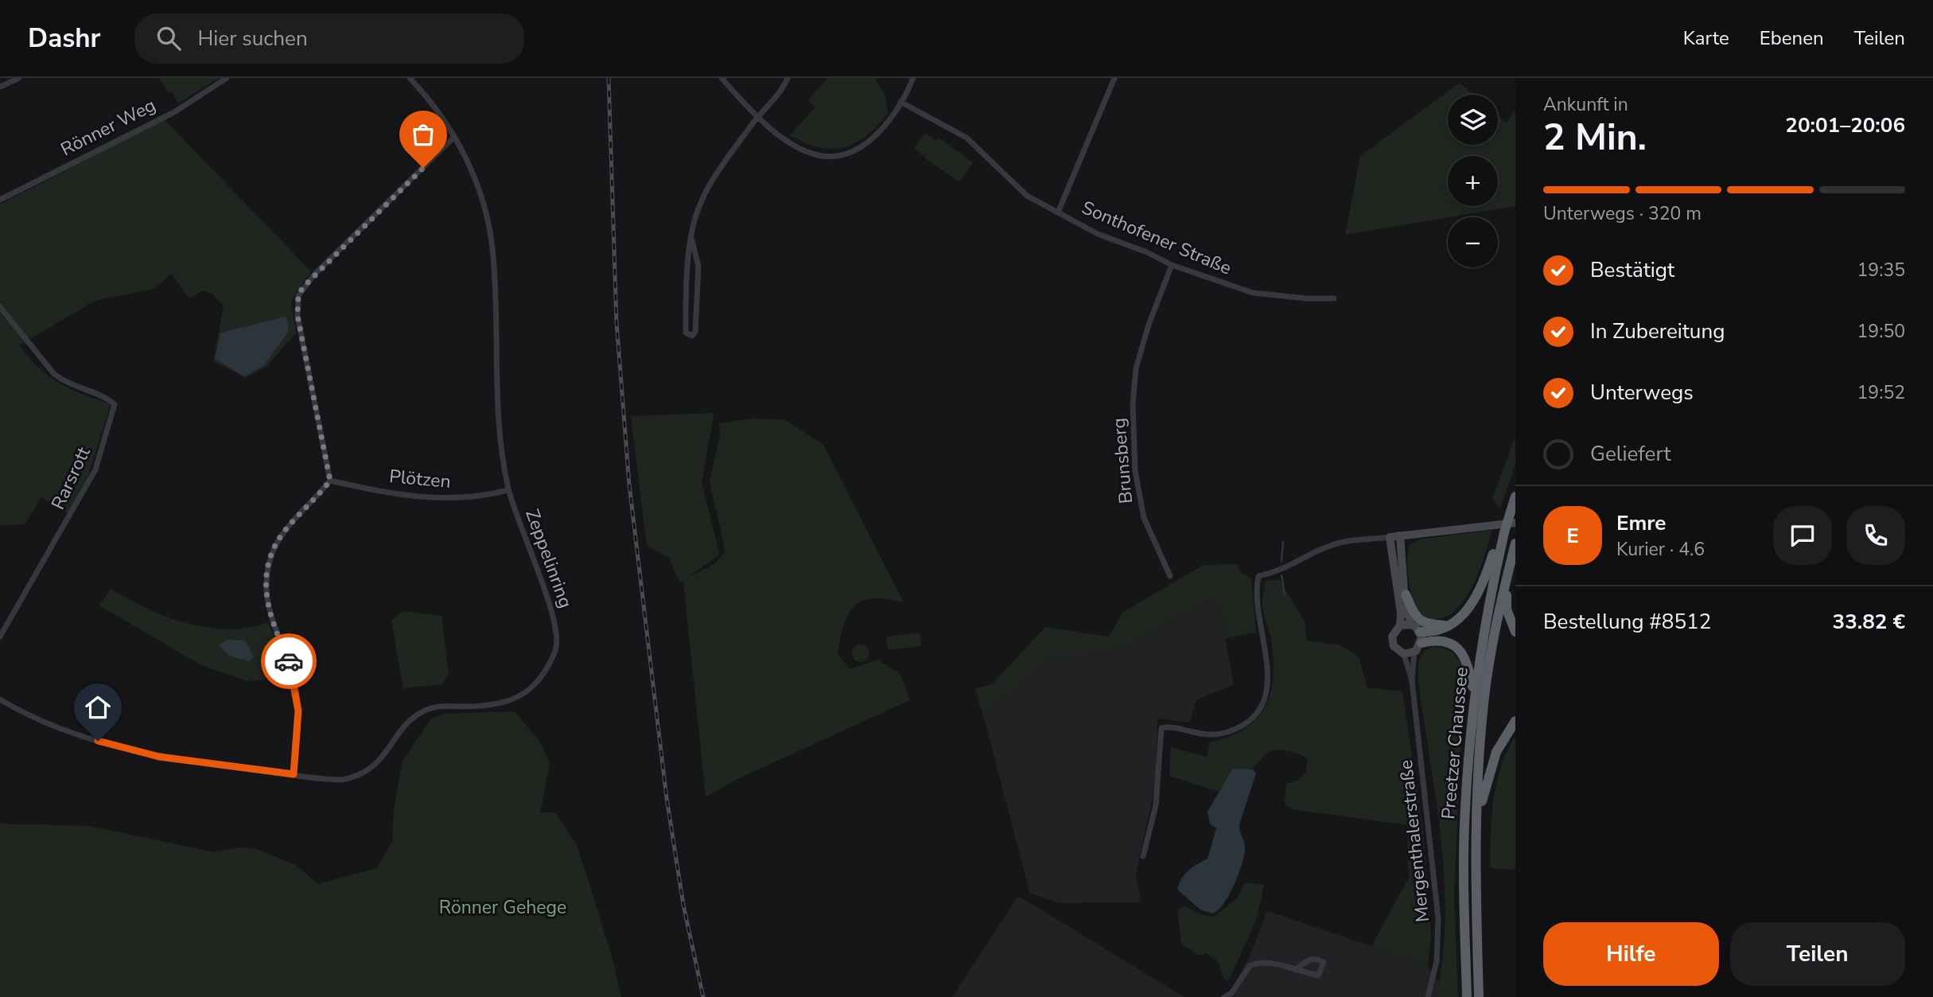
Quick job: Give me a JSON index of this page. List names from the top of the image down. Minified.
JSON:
{"streets":{"highway":["Preetzer Chaussee"],"street":["Rönner Weg","Sonthofener Straße","Brunsberg","Rarsrott","Plötzen","Zeppelinring","Mergenthalerstraße"]},"crossings":[["Sonthofener Straße","Brunsberg"],["Plötzen","Zeppelinring"]],"parks":["Rönner Gehege"],"page":{"header":"Dashr","search":"Hier suchen","nav":["Karte","Ebenen","Teilen"],"heading":["2 Min.","Ankunft in","20:01–20:06"],"panel":["Emre","Kurier · 4.6","Bestellung #8512","33.82 €"],"map_buttons":["+","−"],"bar":"Unterwegs · 320 m","list":[["Bestätigt","19:35"],["In Zubereitung","19:50"],["Unterwegs","19:52"],"Geliefert"],"round":"E","buttons":["Hilfe","Teilen"]}}
